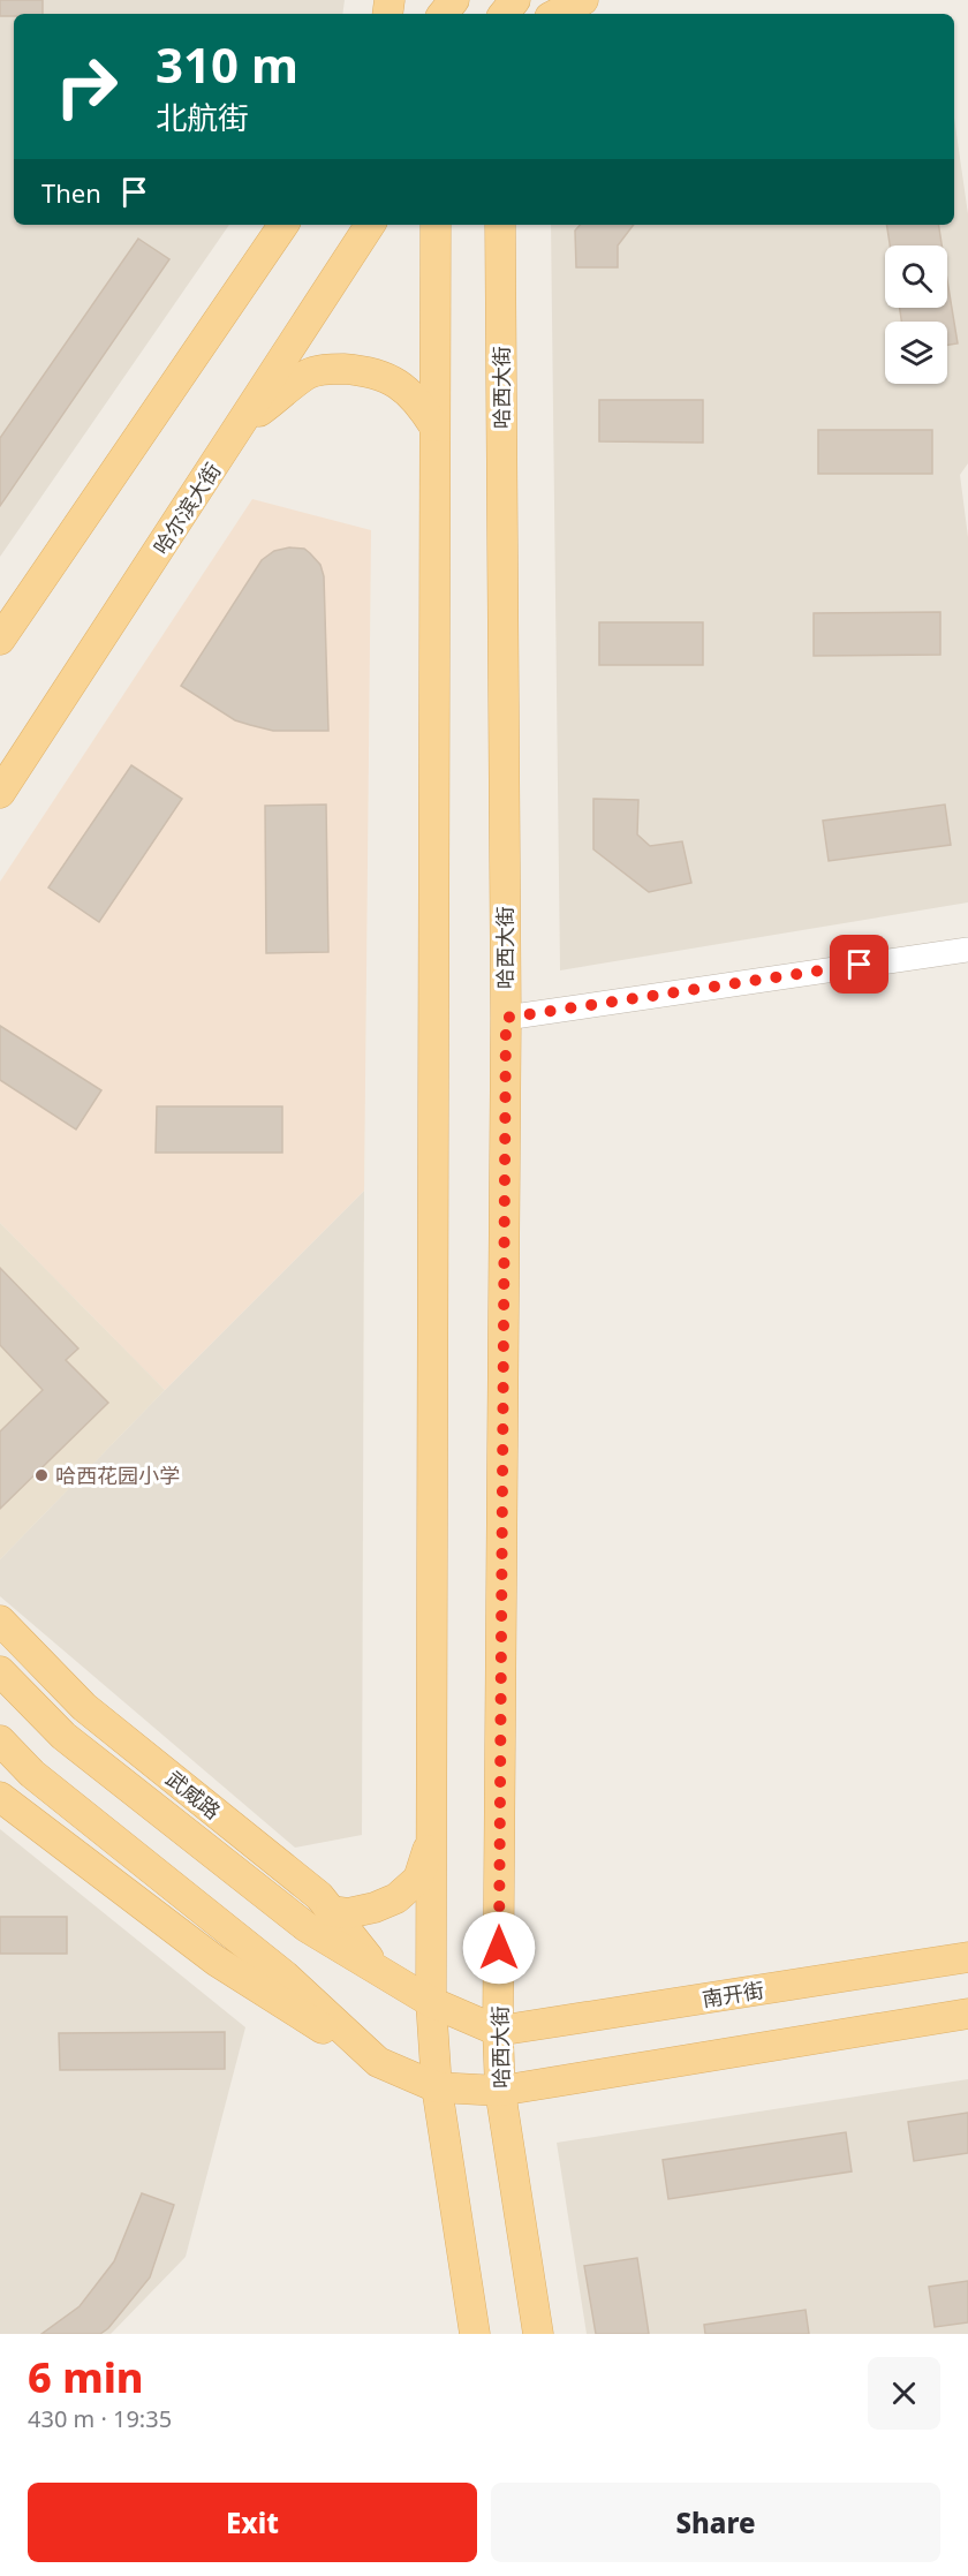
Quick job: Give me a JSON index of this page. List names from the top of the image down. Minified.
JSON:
{"streets":{"main road":["哈西大街","哈尔滨大街","武威路","南开街"]},"crossings":[["哈西大街","武威路"],["哈西大街","南开街"],["武威路","南开街"]],"places":["哈西花园小学"],"page":{"turn":["310 m","北航街"],"then":"Then","heading":["6 min","430 m · 19:35"],"buttons":["Exit","Share"]}}
